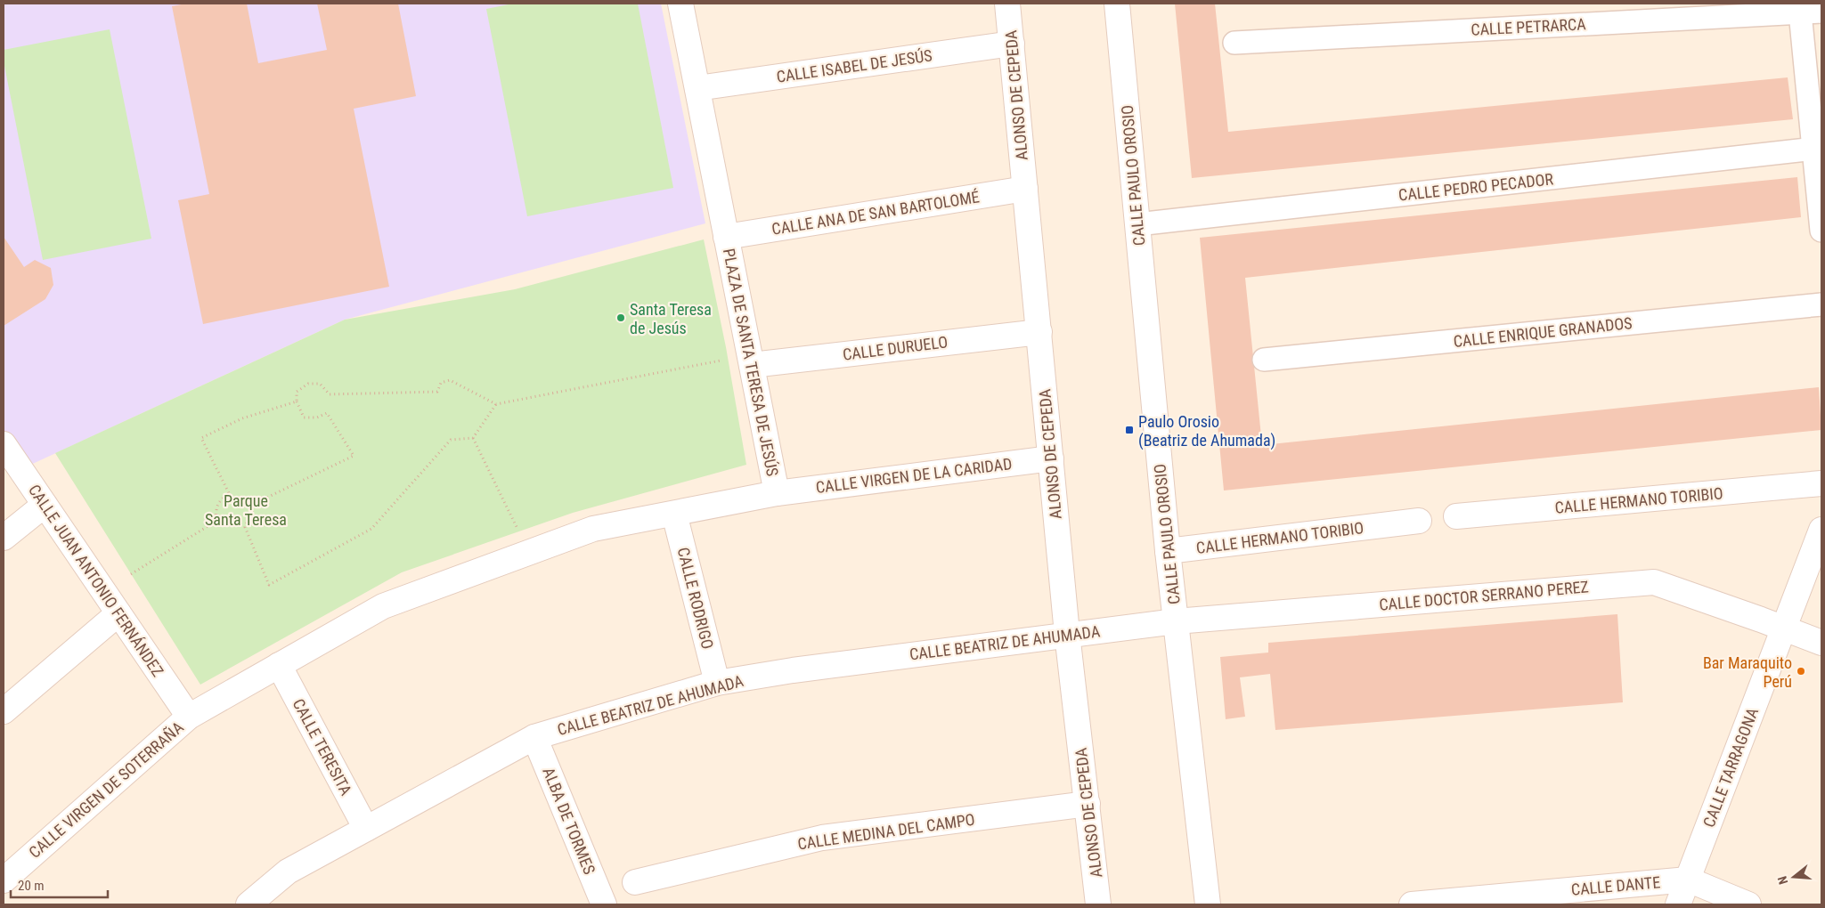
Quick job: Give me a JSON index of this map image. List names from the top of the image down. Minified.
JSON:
{"streets":{"street":["CALLE PETRARCA","CALLE ISABEL DE JESÚS","ALONSO DE CEPEDA","CALLE PAULO OROSIO","CALLE PEDRO PECADOR","CALLE ANA DE SAN BARTOLOMÉ","CALLE ENRIQUE GRANADOS","CALLE DURUELO","PLAZA DE SANTA TERESA DE JESÚS","CALLE VIRGEN DE LA CARIDAD","CALLE HERMANO TORIBIO","CALLE JUAN ANTONIO FERNÁNDEZ","CALLE DOCTOR SERRANO PEREZ","CALLE RODRIGO","CALLE BEATRIZ DE AHUMADA","CALLE TERESITA","CALLE TARRAGONA","CALLE VIRGEN DE SOTERRAÑA","ALBA DE TORMES","CALLE MEDINA DEL CAMPO","CALLE DANTE"]},"crossings":[["CALLE ISABEL DE JESÚS","ALONSO DE CEPEDA"],["CALLE ISABEL DE JESÚS","PLAZA DE SANTA TERESA DE JESÚS"],["ALONSO DE CEPEDA","CALLE ANA DE SAN BARTOLOMÉ"],["ALONSO DE CEPEDA","CALLE DURUELO"],["ALONSO DE CEPEDA","CALLE VIRGEN DE LA CARIDAD"],["ALONSO DE CEPEDA","CALLE BEATRIZ DE AHUMADA"],["ALONSO DE CEPEDA","CALLE MEDINA DEL CAMPO"],["CALLE PAULO OROSIO","CALLE PEDRO PECADOR"],["CALLE PAULO OROSIO","CALLE HERMANO TORIBIO"],["CALLE PAULO OROSIO","CALLE DOCTOR SERRANO PEREZ"],["CALLE PAULO OROSIO","CALLE BEATRIZ DE AHUMADA"],["CALLE ANA DE SAN BARTOLOMÉ","PLAZA DE SANTA TERESA DE JESÚS"],["CALLE DURUELO","PLAZA DE SANTA TERESA DE JESÚS"],["PLAZA DE SANTA TERESA DE JESÚS","CALLE VIRGEN DE LA CARIDAD"],["PLAZA DE SANTA TERESA DE JESÚS","CALLE JUAN ANTONIO FERNÁNDEZ"],["PLAZA DE SANTA TERESA DE JESÚS","CALLE RODRIGO"],["PLAZA DE SANTA TERESA DE JESÚS","CALLE TERESITA"],["PLAZA DE SANTA TERESA DE JESÚS","CALLE VIRGEN DE SOTERRAÑA"],["CALLE JUAN ANTONIO FERNÁNDEZ","CALLE VIRGEN DE SOTERRAÑA"],["CALLE DOCTOR SERRANO PEREZ","CALLE BEATRIZ DE AHUMADA"],["CALLE DOCTOR SERRANO PEREZ","CALLE TARRAGONA"],["CALLE RODRIGO","CALLE BEATRIZ DE AHUMADA"],["CALLE BEATRIZ DE AHUMADA","CALLE TERESITA"],["CALLE BEATRIZ DE AHUMADA","ALBA DE TORMES"],["CALLE TARRAGONA","CALLE DANTE"]],"parks":["Parque Santa Teresa"],"places":{"other":["Santa Teresa de Jesús","Bar Maraquito Perú"],"transit":["Paulo Orosio (Beatriz de Ahumada)"]},"scale_bar":"20 m","north":"left"}
